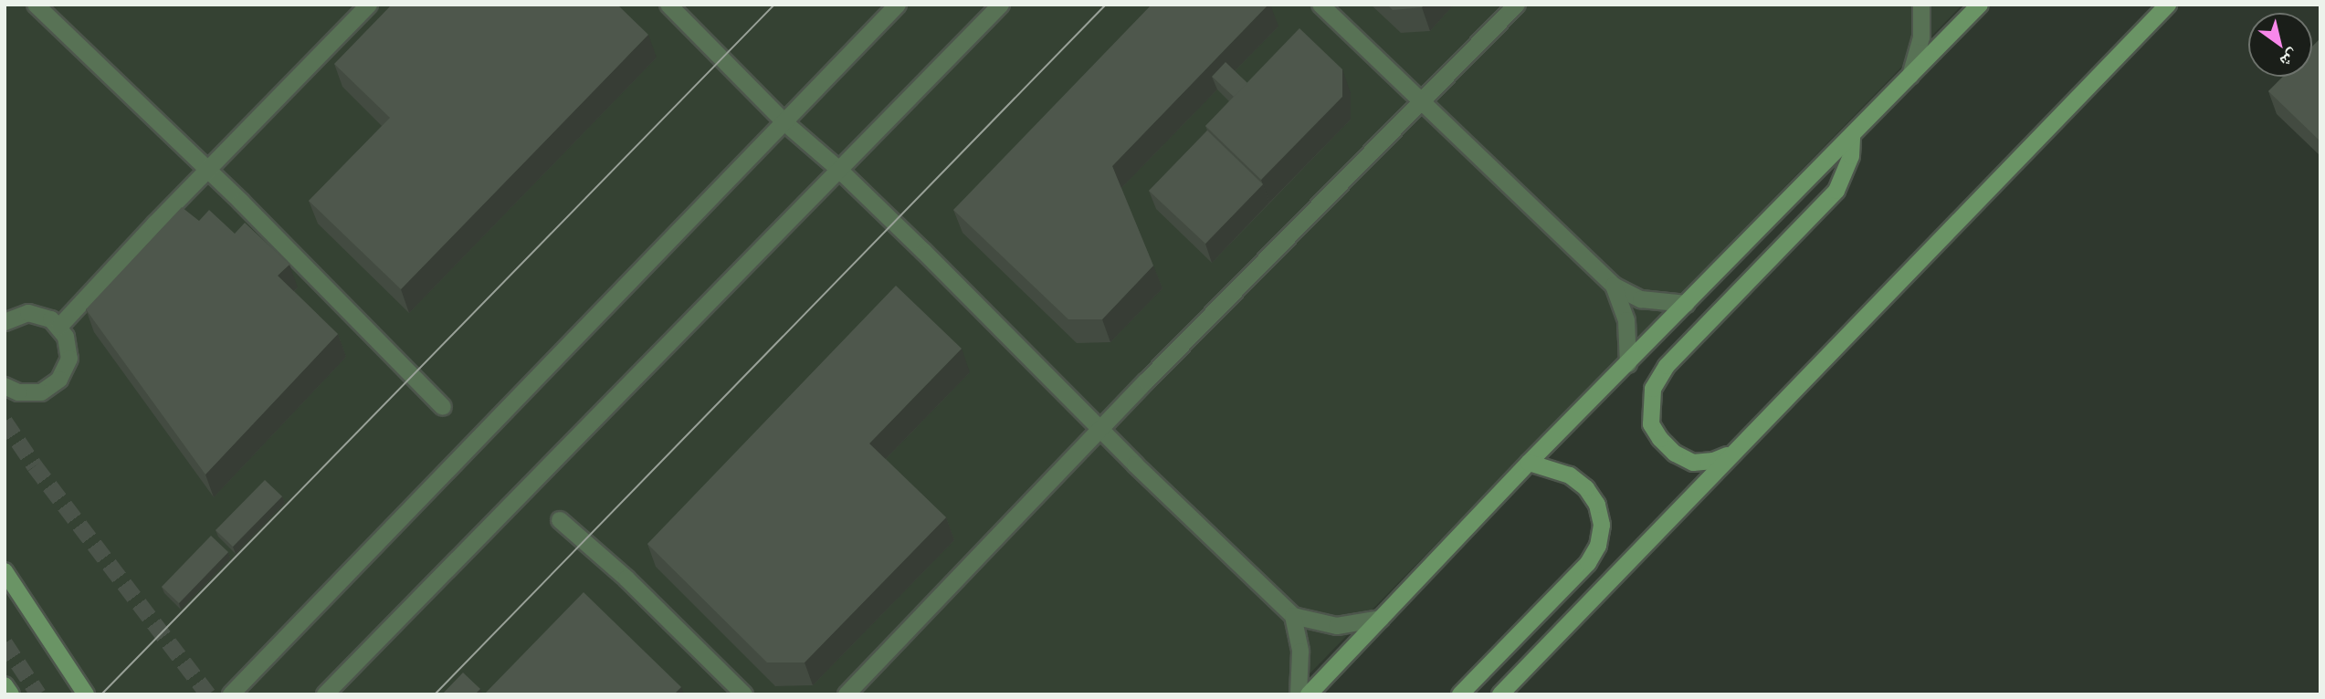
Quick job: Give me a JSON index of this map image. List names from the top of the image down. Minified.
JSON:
{"north":"bottom right"}
